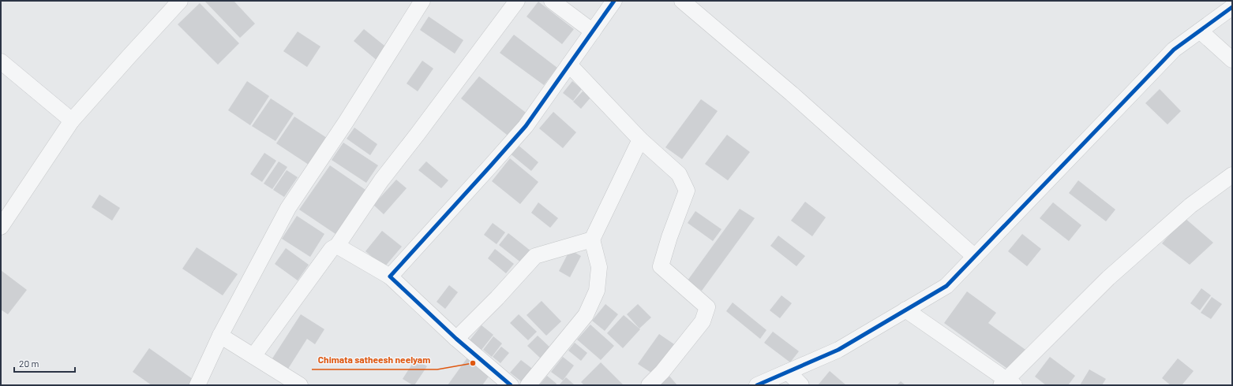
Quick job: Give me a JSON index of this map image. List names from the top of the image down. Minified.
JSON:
{"places":["Chimata satheesh neelyam"],"scale_bar":"20 m"}
